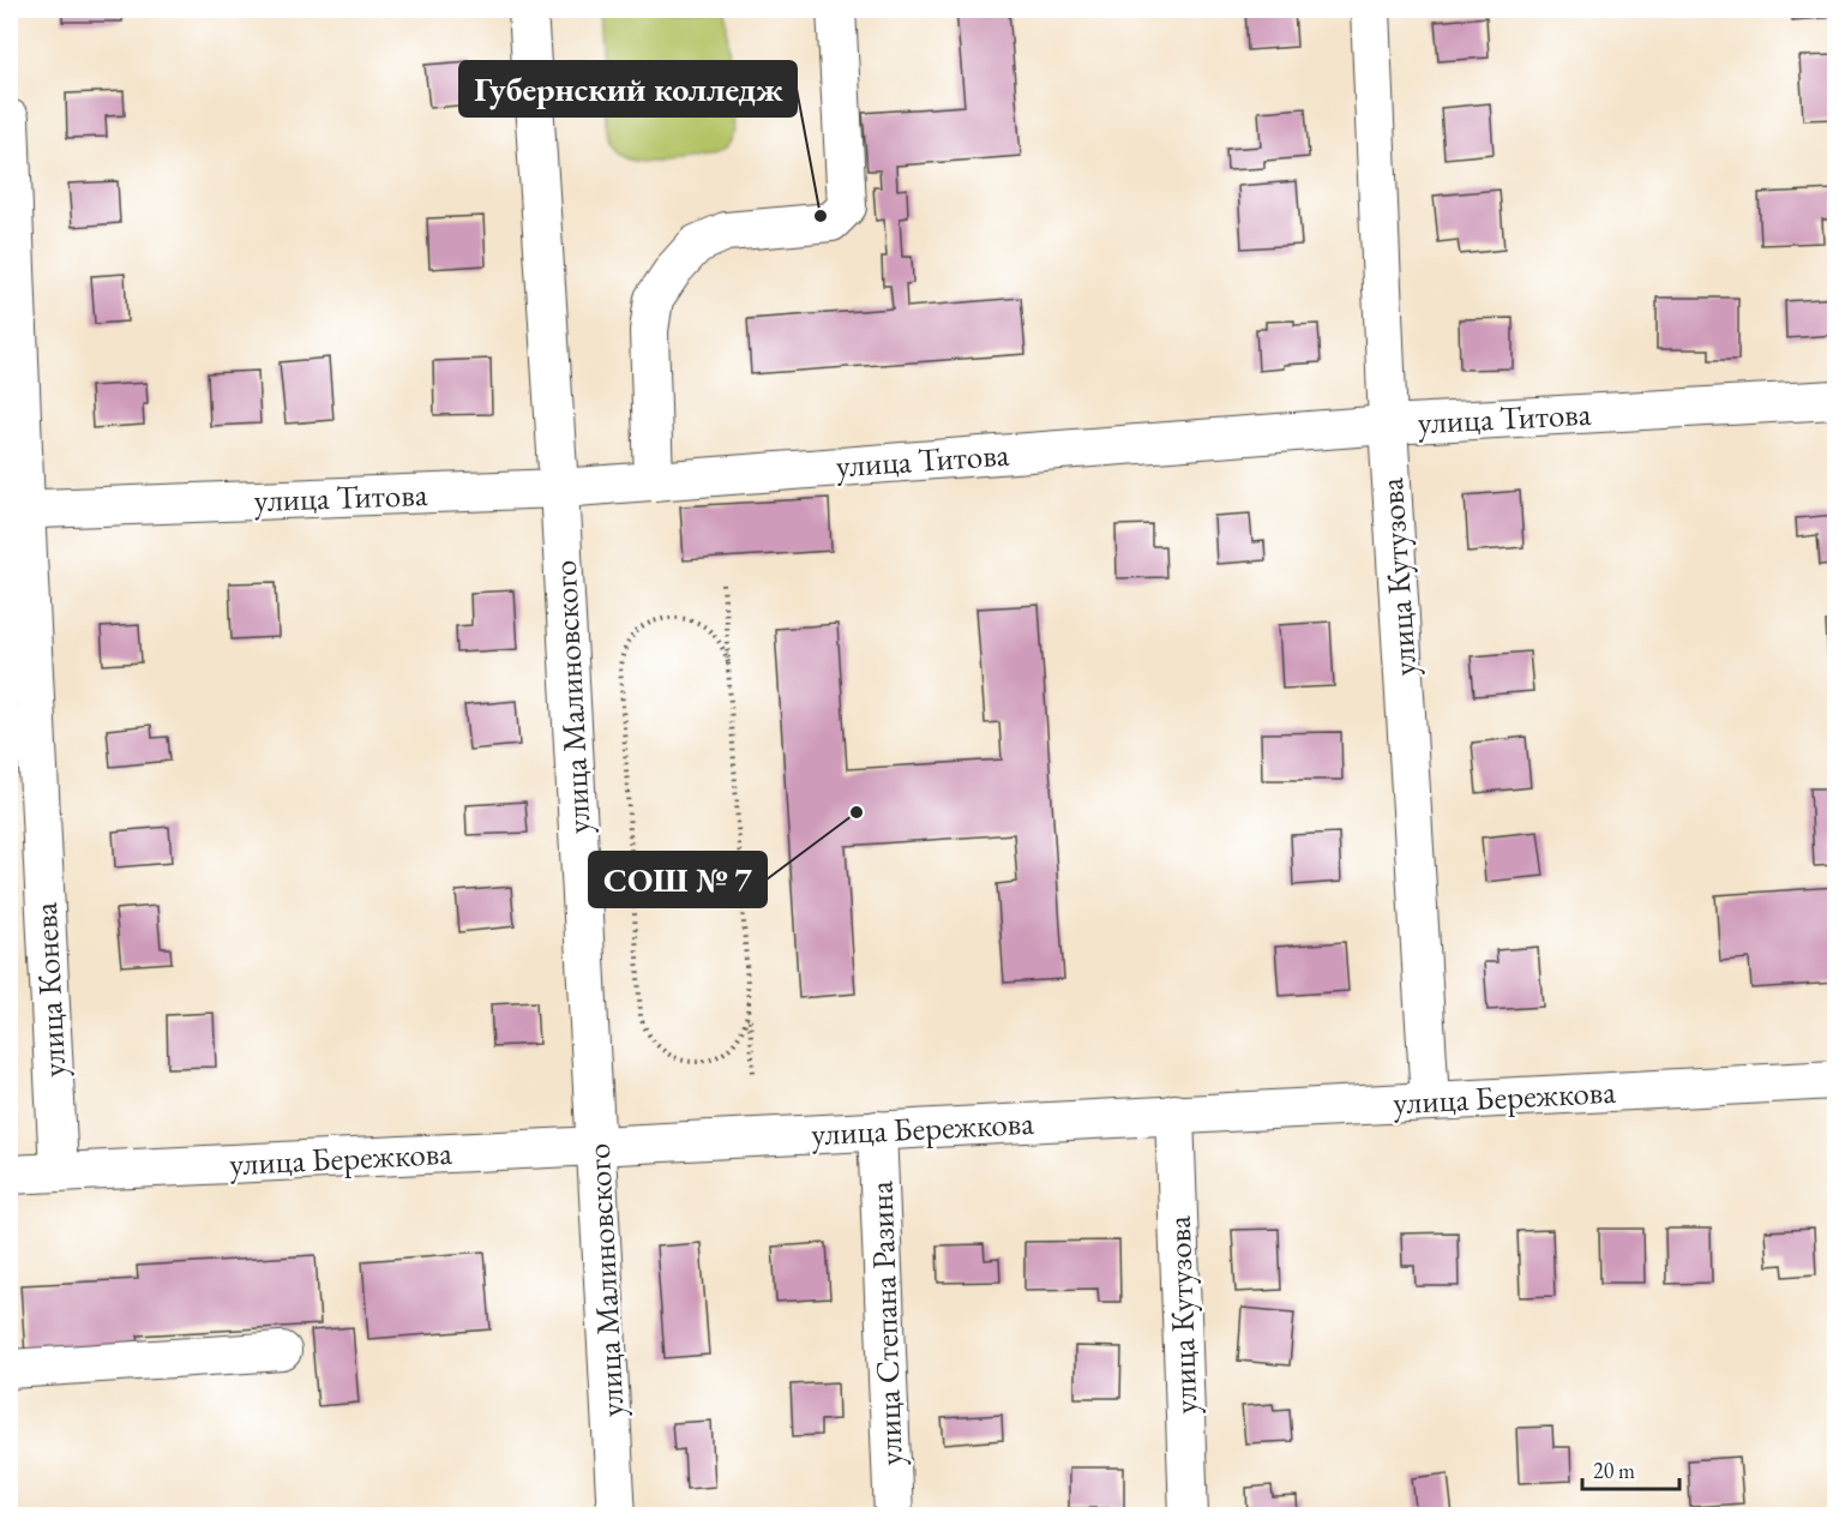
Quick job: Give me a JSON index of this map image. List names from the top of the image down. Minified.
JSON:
{"streets":{"street":["улица Титова","улица Кутузова","улица Малиновского","улица Конева","улица Бережкова","улица Степана Разина"]},"crossings":[["улица Титова","улица Кутузова"],["улица Титова","улица Малиновского"],["улица Титова","улица Конева"],["улица Кутузова","улица Бережкова"],["улица Малиновского","улица Бережкова"],["улица Конева","улица Бережкова"],["улица Бережкова","улица Степана Разина"]],"places":["Губернский колледж","СОШ № 7"],"scale_bar":"20 m"}
